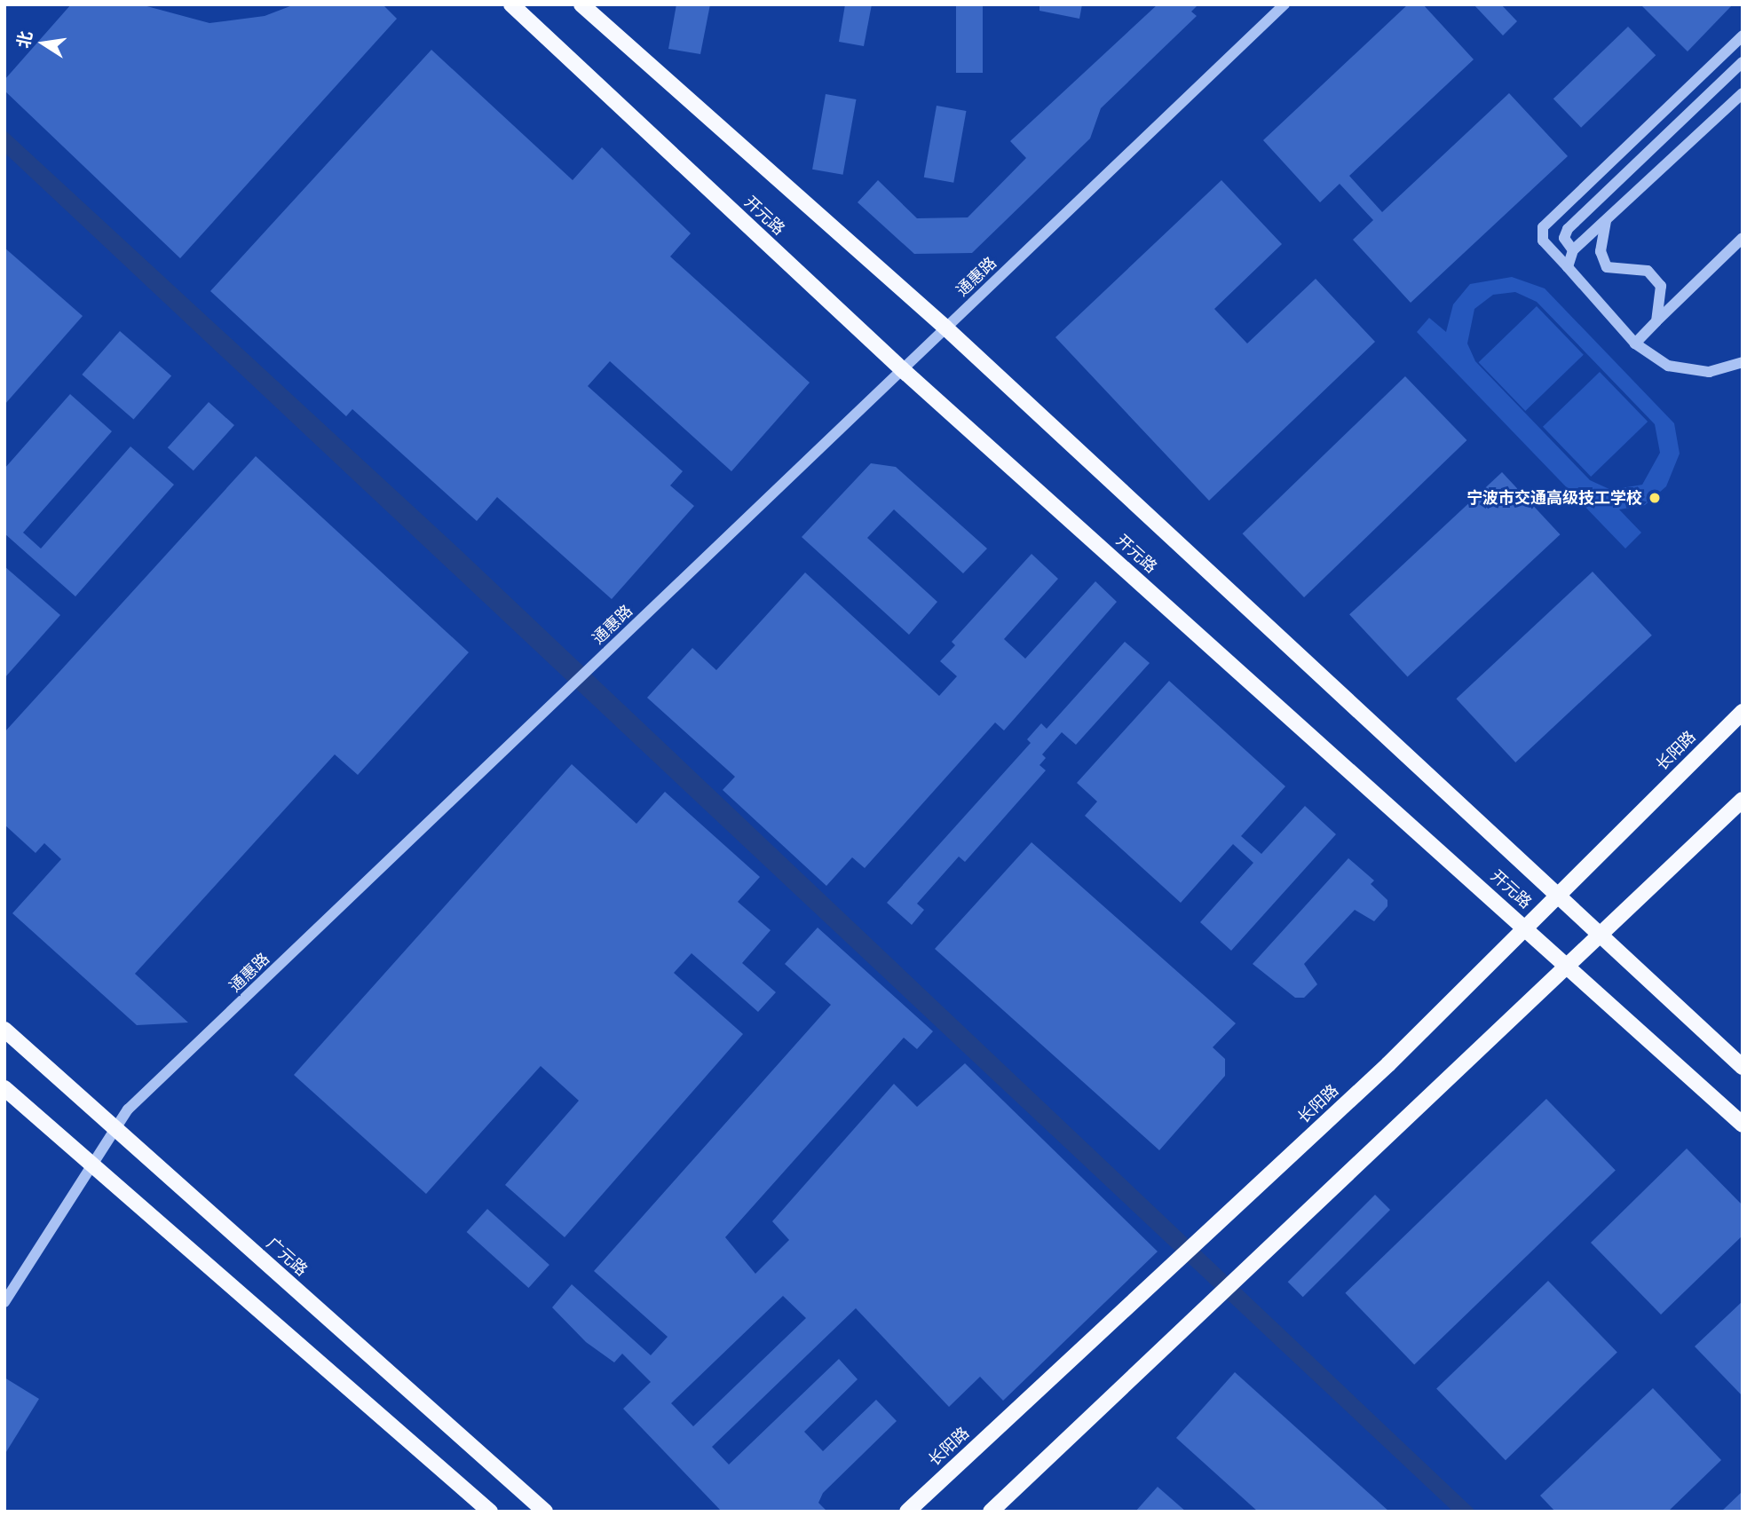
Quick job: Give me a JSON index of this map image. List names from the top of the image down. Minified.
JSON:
{"streets":{"main road":["开元路","长阳路","广元路"],"street":["通惠路"]},"crossings":[["开元路","通惠路"],["开元路","长阳路"],["通惠路","广元路"]],"places":["宁波市交通高级技工学校"],"north":"left"}
